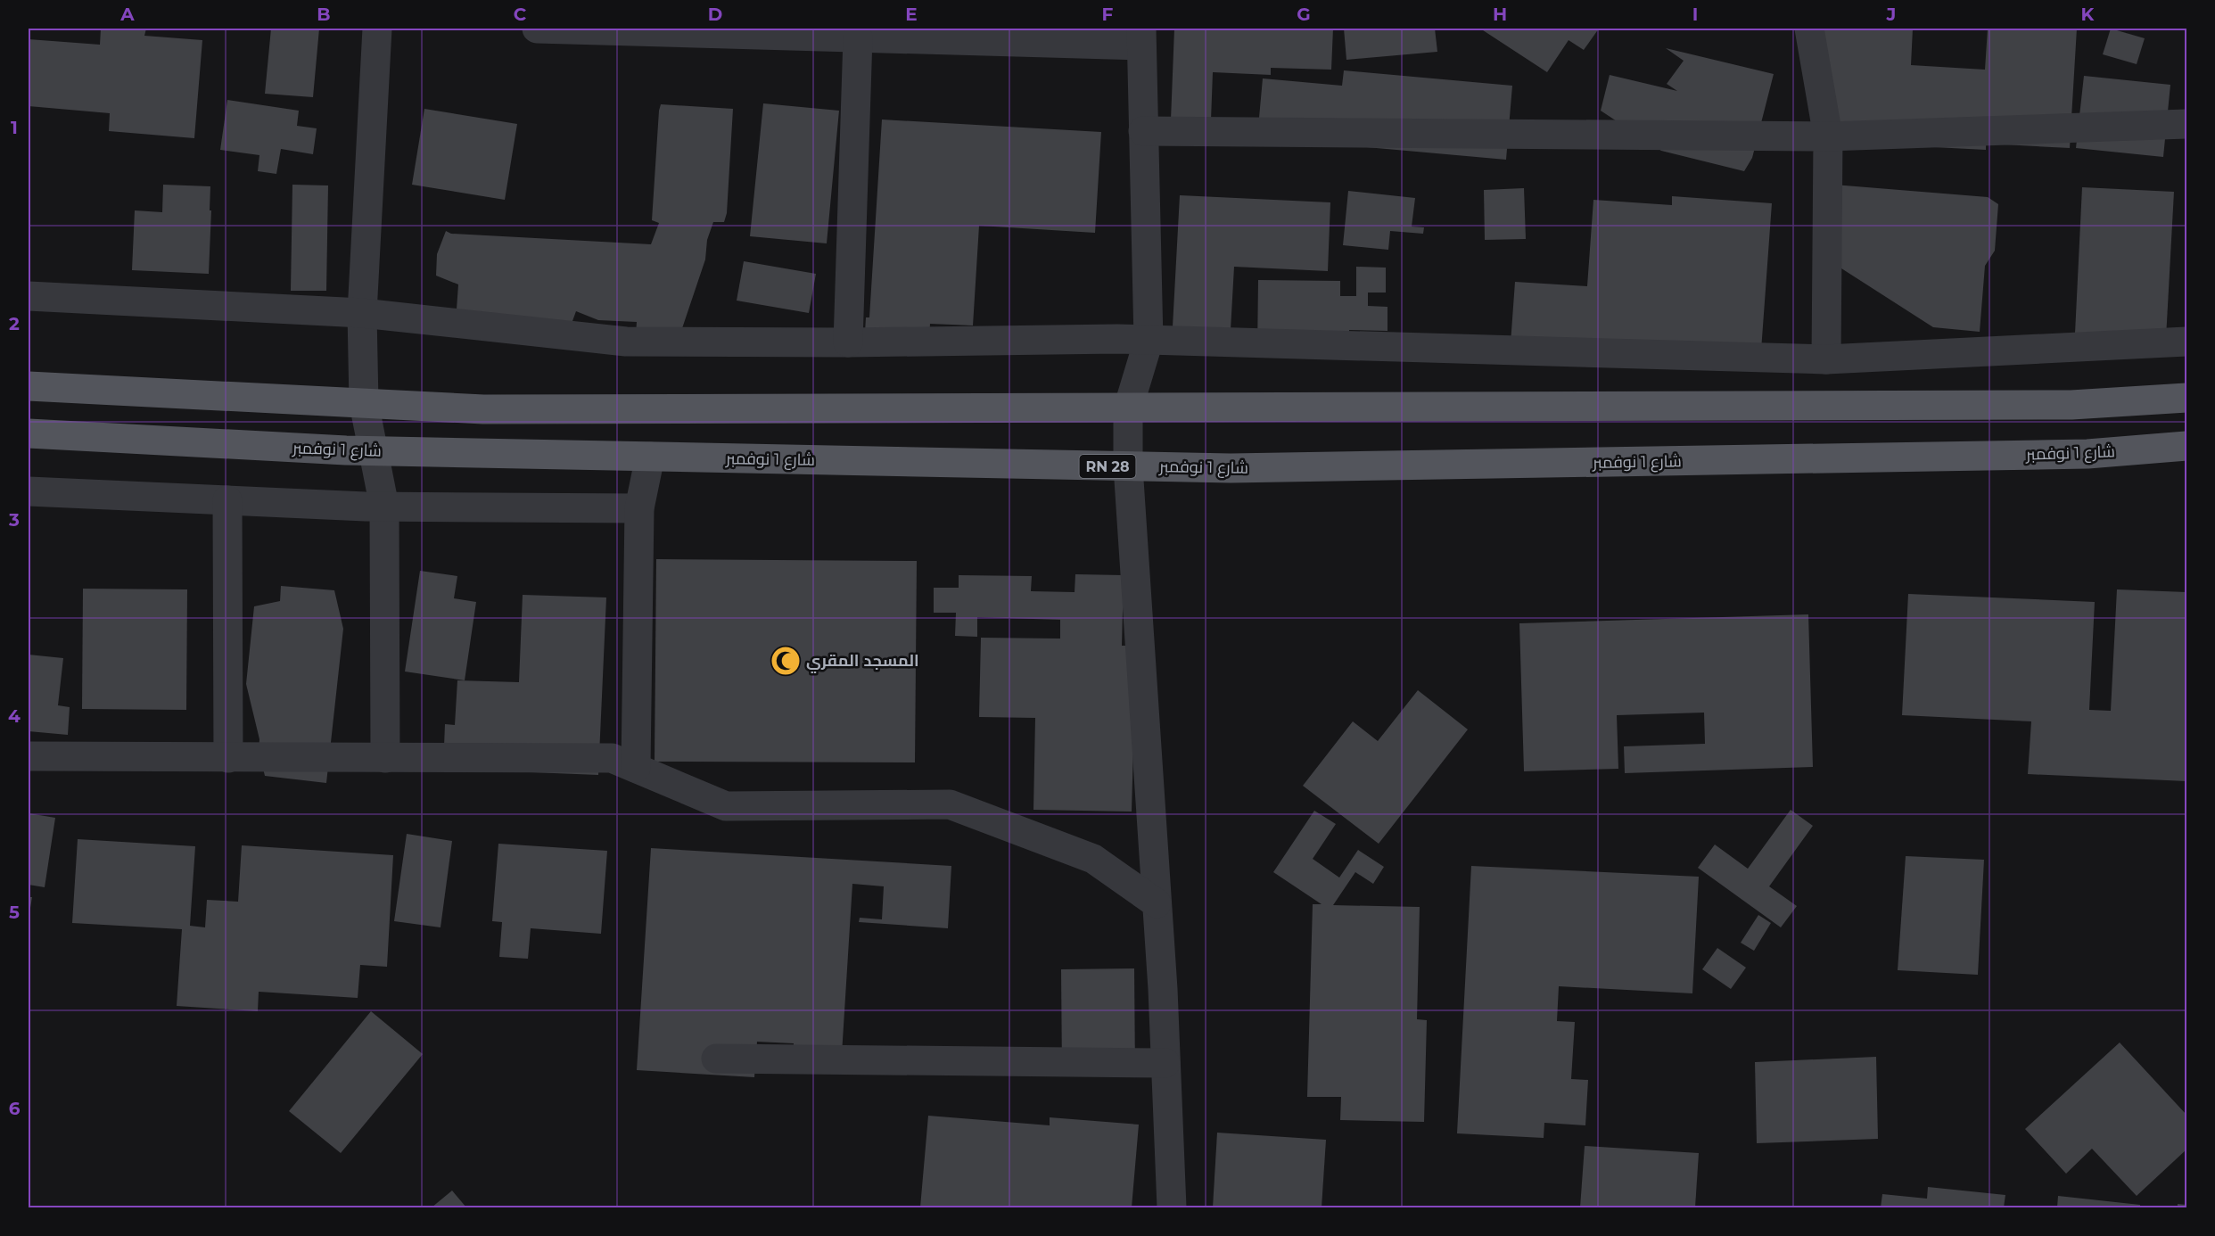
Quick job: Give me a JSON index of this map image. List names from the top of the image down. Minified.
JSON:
{"streets":{"main road":["شارع 1 نوفمبر","RN 28"]},"places":{"mosque":["المسجد المقري"]},"grid":{"columns":["A","B","C","D","E","F","G","H","I","J","K"],"rows":["1","2","3","4","5","6"]}}
